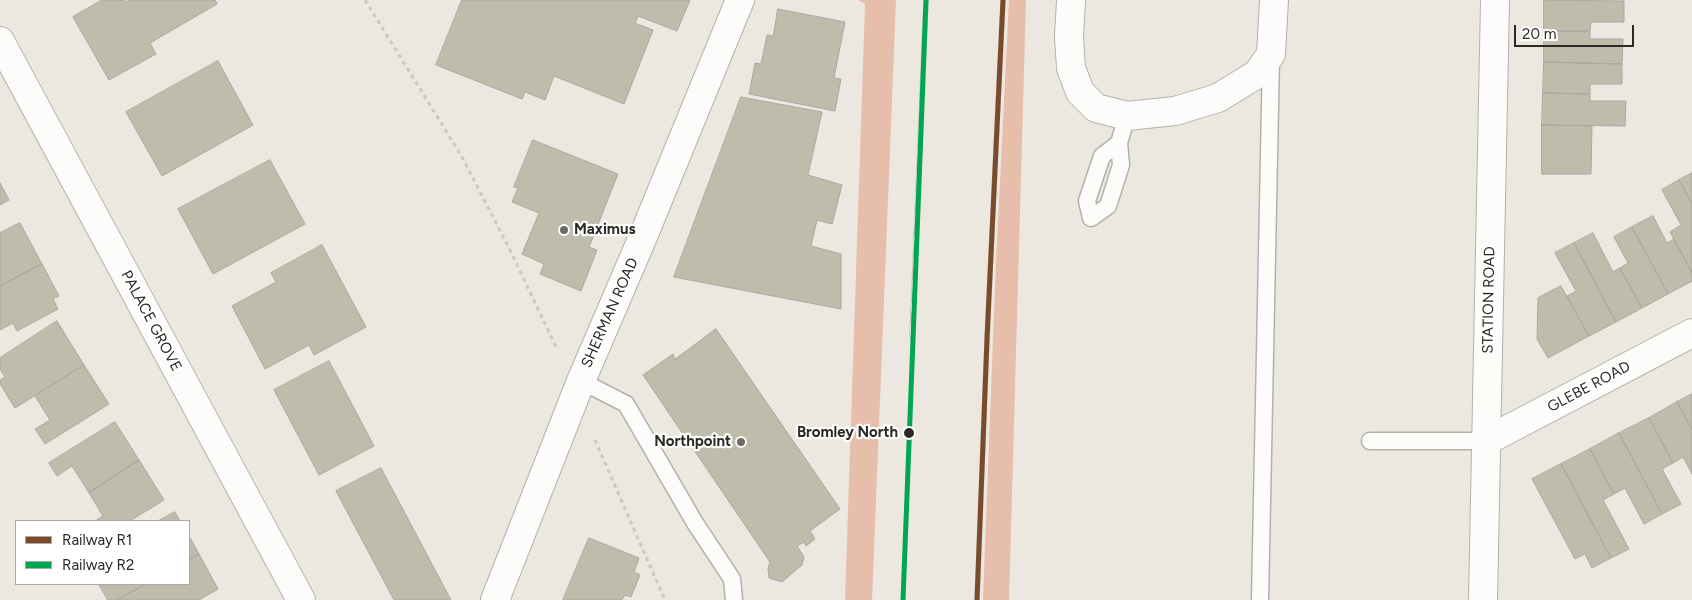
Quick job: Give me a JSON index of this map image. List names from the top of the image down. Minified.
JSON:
{"streets":{"street":["STATION ROAD","SHERMAN ROAD","PALACE GROVE","GLEBE ROAD"]},"crossings":[["STATION ROAD","GLEBE ROAD"]],"places":["Maximus","Bromley North","Northpoint"],"lines":["rail line R1","rail line R2"],"legend":["Railway R1","Railway R2"],"scale_bar":"20 m"}
